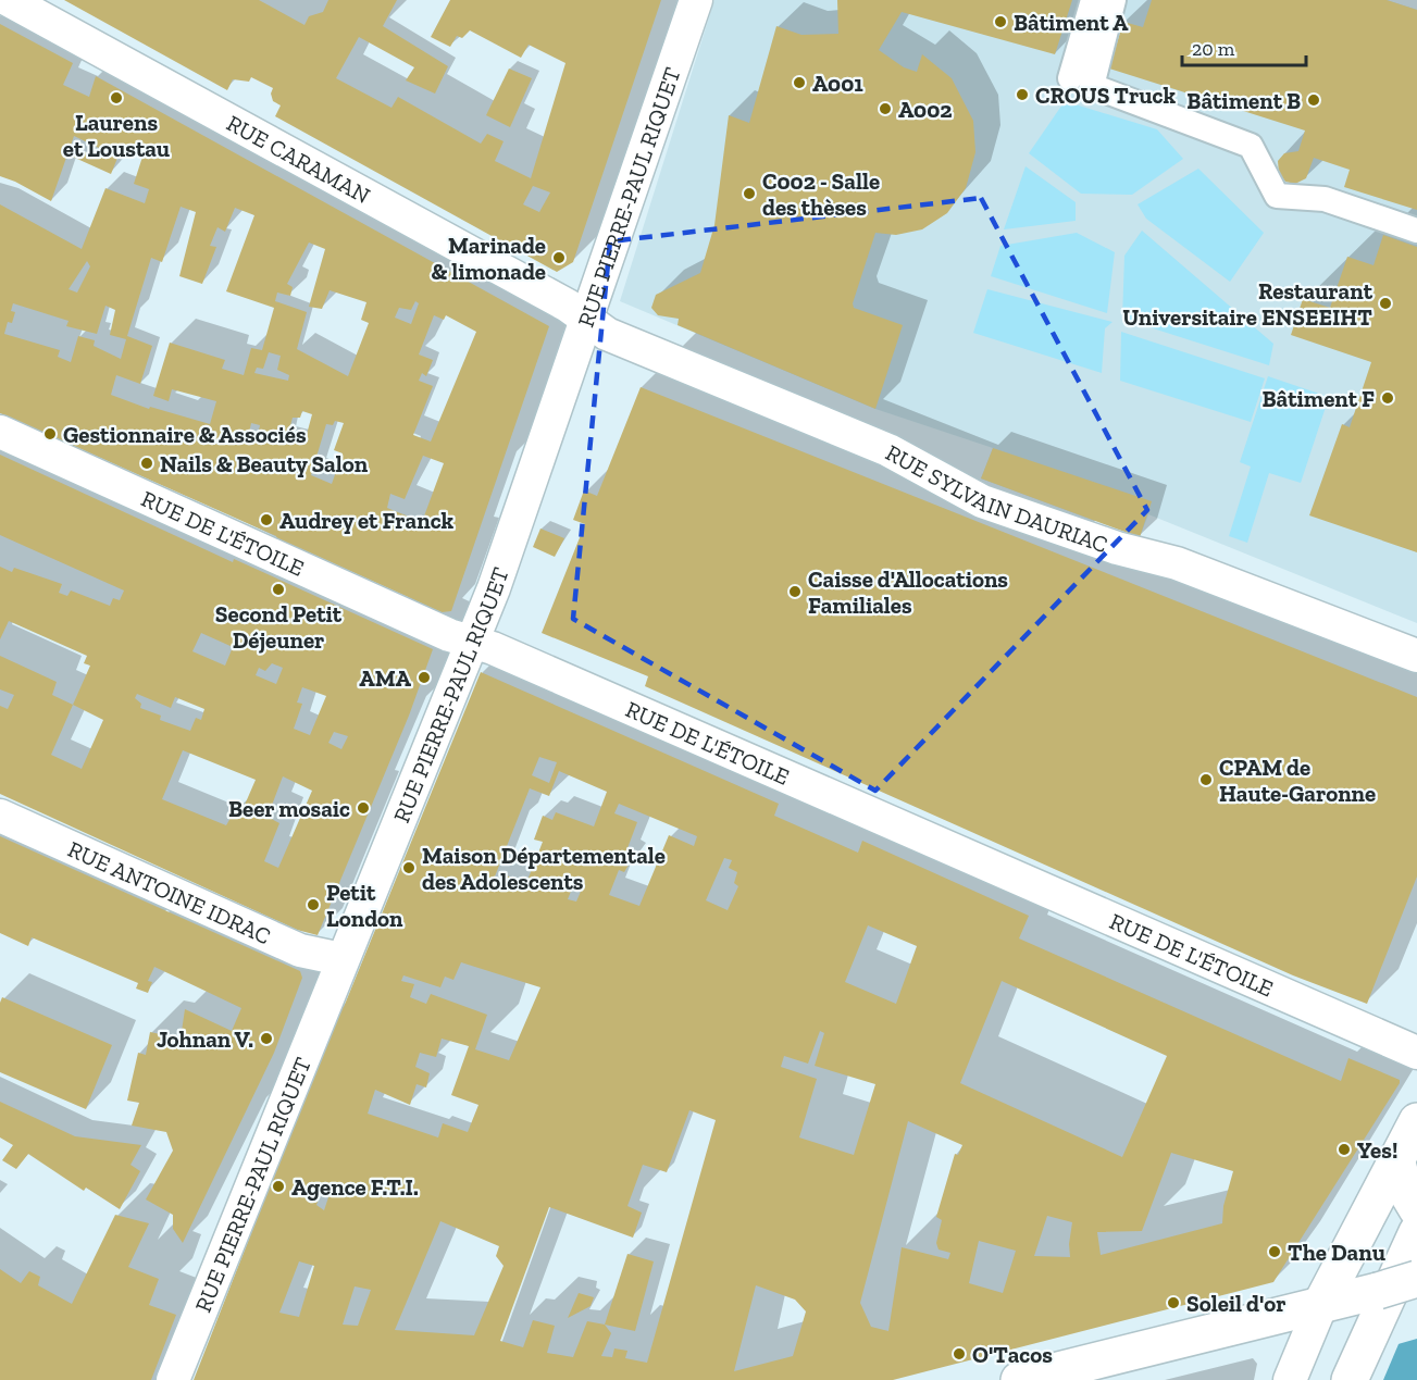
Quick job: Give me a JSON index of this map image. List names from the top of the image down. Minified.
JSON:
{"streets":{"street":["RUE CARAMAN","RUE PIERRE-PAUL RIQUET","RUE SYLVAIN DAURIAC","RUE DE L'ÉTOILE","RUE ANTOINE IDRAC"]},"crossings":[["RUE CARAMAN","RUE PIERRE-PAUL RIQUET"],["RUE CARAMAN","RUE SYLVAIN DAURIAC"],["RUE PIERRE-PAUL RIQUET","RUE SYLVAIN DAURIAC"],["RUE PIERRE-PAUL RIQUET","RUE DE L'ÉTOILE"],["RUE PIERRE-PAUL RIQUET","RUE ANTOINE IDRAC"]],"places":["Bâtiment A","A001","CROUS Truck","Laurens et Loustau","Bâtiment B","A002","C002 - Salle des thèses","Marinade & limonade","Restaurant Universitaire ENSEEIHT","Bâtiment F","Gestionnaire & Associés","Nails & Beauty Salon","Audrey et Franck","Second Petit Déjeuner","Caisse d'Allocations Familiales","AMA","CPAM de Haute-Garonne","Beer mosaic","Maison Départementale des Adolescents","Petit London","Johnan V.","Yes!","Agence F.T.I.","The Danu","Soleil d'or","O'Tacos"],"scale_bar":"20 m"}
